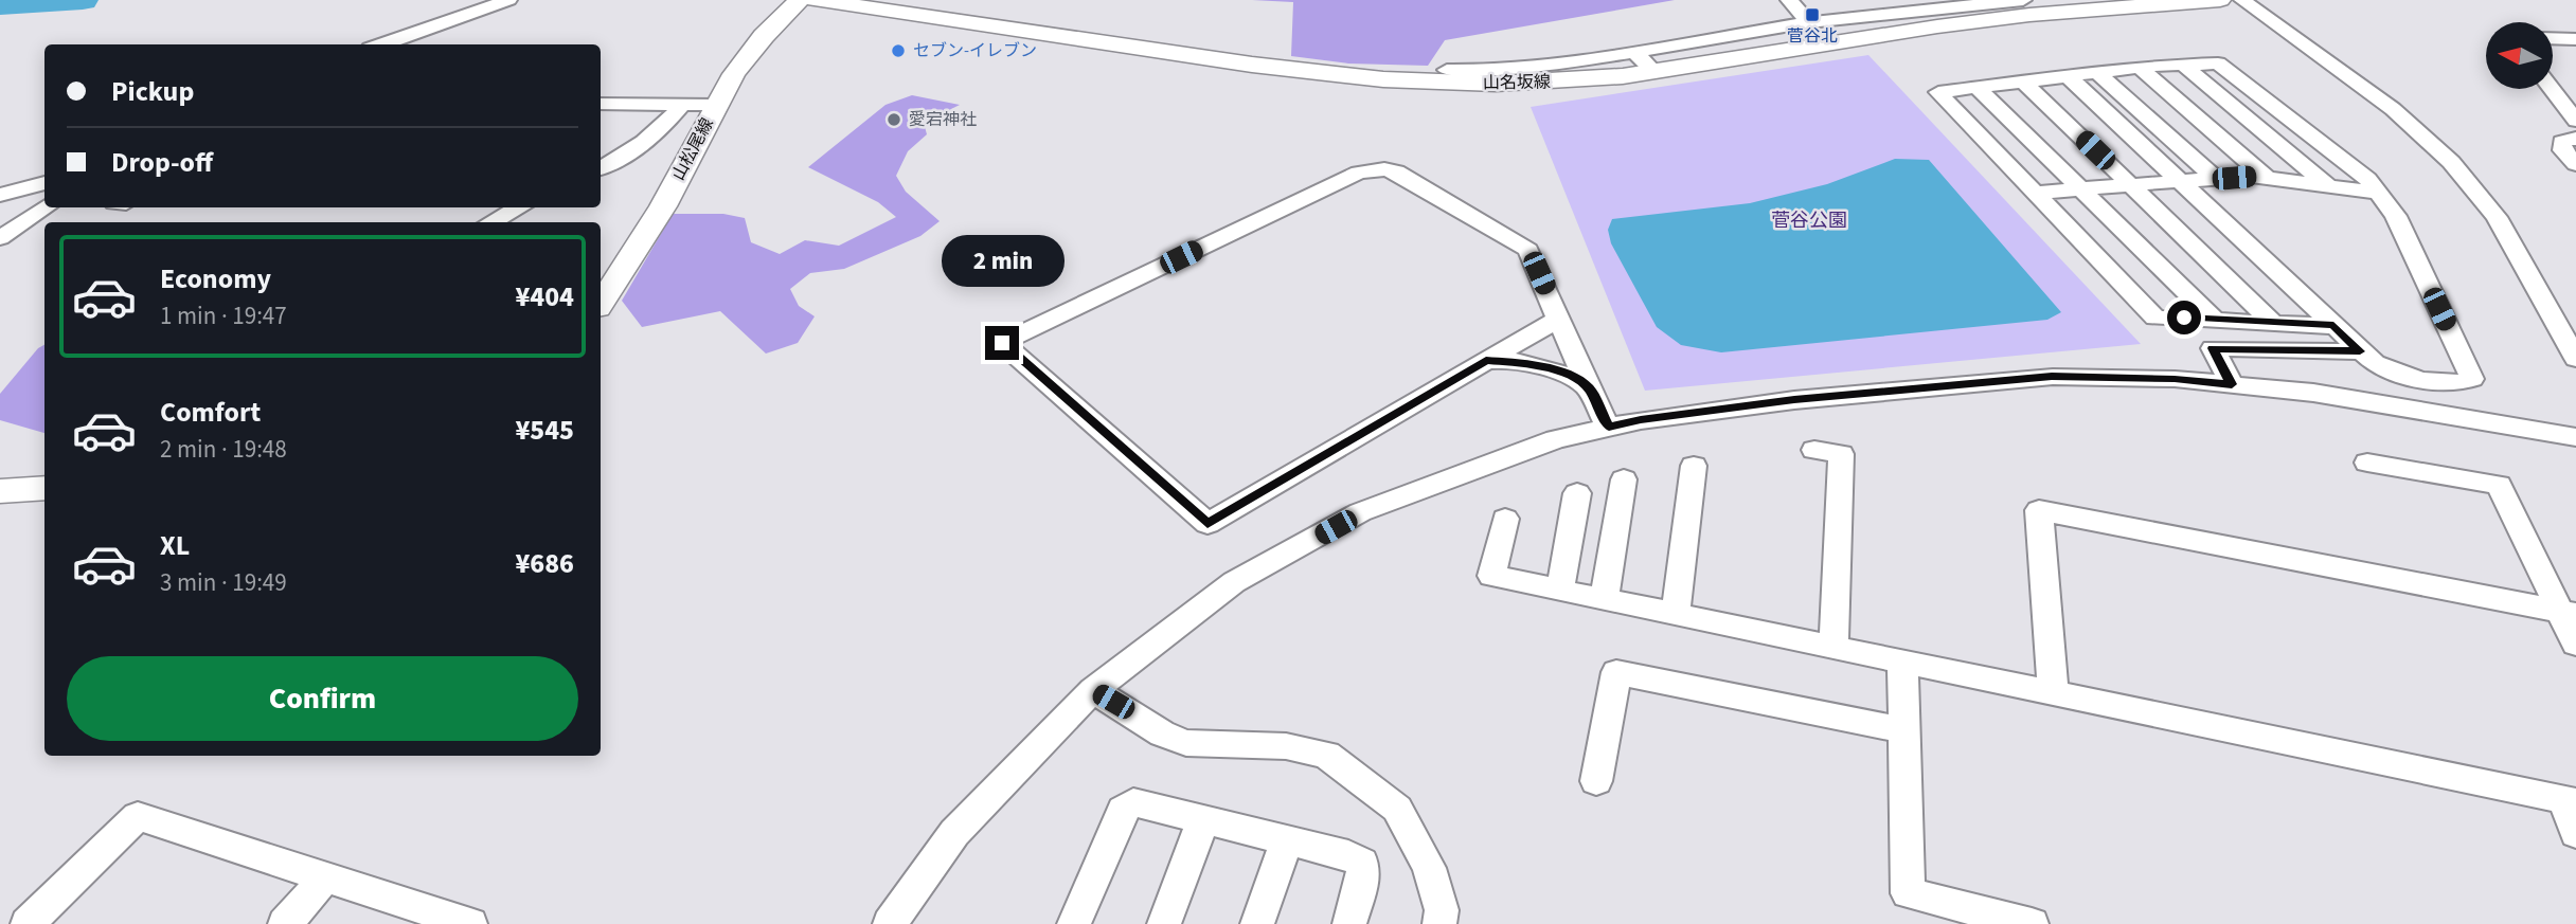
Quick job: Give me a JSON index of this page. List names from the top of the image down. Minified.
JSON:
{"streets":{"main road":["山名坂線","山松尾線"]},"parks":["菅谷公園"],"places":{"transit":["菅谷北"],"other":["セブン-イレブン","愛宕神社"]},"north":"left","page":{"banner":["Pickup","Drop-off"],"bubble":"2 min","list":[{"name":"Economy","note":"1 min · 19:47","value":"¥404"},{"name":"Comfort","note":"2 min · 19:48","value":"¥545"},{"name":"XL","note":"3 min · 19:49","value":"¥686"}],"buttons":"Confirm"}}
